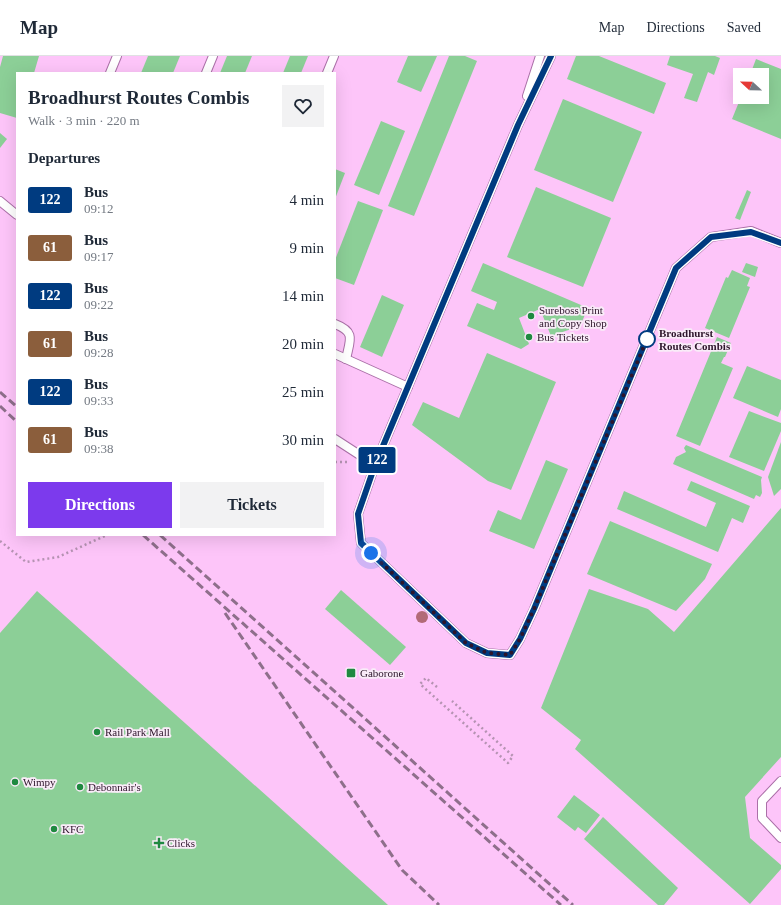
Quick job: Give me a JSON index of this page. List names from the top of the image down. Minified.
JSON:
{"places":{"other":["Sureboss Print and Copy Shop","Bus Tickets","Broadhurst Routes Combis","Rail Park Mall","Wimpy","Debonnair's","KFC"],"transit":["Gaborone"],"health":["Clicks"]},"lines":["bus line 122"],"north":"left","page":{"header":"Map","nav":["Map","Directions","Saved"],"on_map":"122","heading":[["Broadhurst Routes Combis","Walk · 3 min · 220 m"],"Departures"],"list":[{"mark":"122","name":"Bus","note":"09:12","value":"4 min"},{"mark":"61","name":"Bus","note":"09:17","value":"9 min"},{"mark":"122","name":"Bus","note":"09:22","value":"14 min"},{"mark":"61","name":"Bus","note":"09:28","value":"20 min"},{"mark":"122","name":"Bus","note":"09:33","value":"25 min"},{"mark":"61","name":"Bus","note":"09:38","value":"30 min"}],"buttons":["Directions","Tickets"]}}
